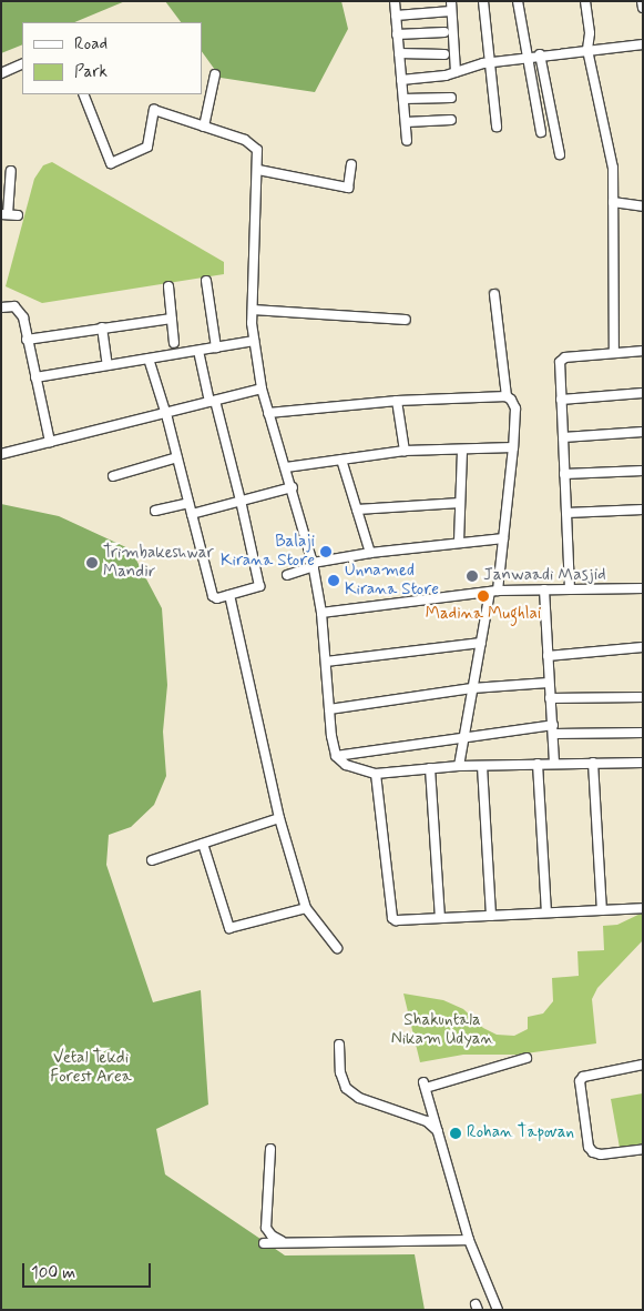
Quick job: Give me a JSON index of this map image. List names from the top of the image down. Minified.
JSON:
{"parks":["Shakuntala Nikam Udyan","Vetal Tekdi Forest Area"],"places":["Balaji Kirana Store","Trimbakeshwar Mandir","Janwaadi Masjid","Unnamed Kirana Store","Madina Mughlai","Rohan Tapovan"],"legend":["Road","Park"],"scale_bar":"100 m"}
